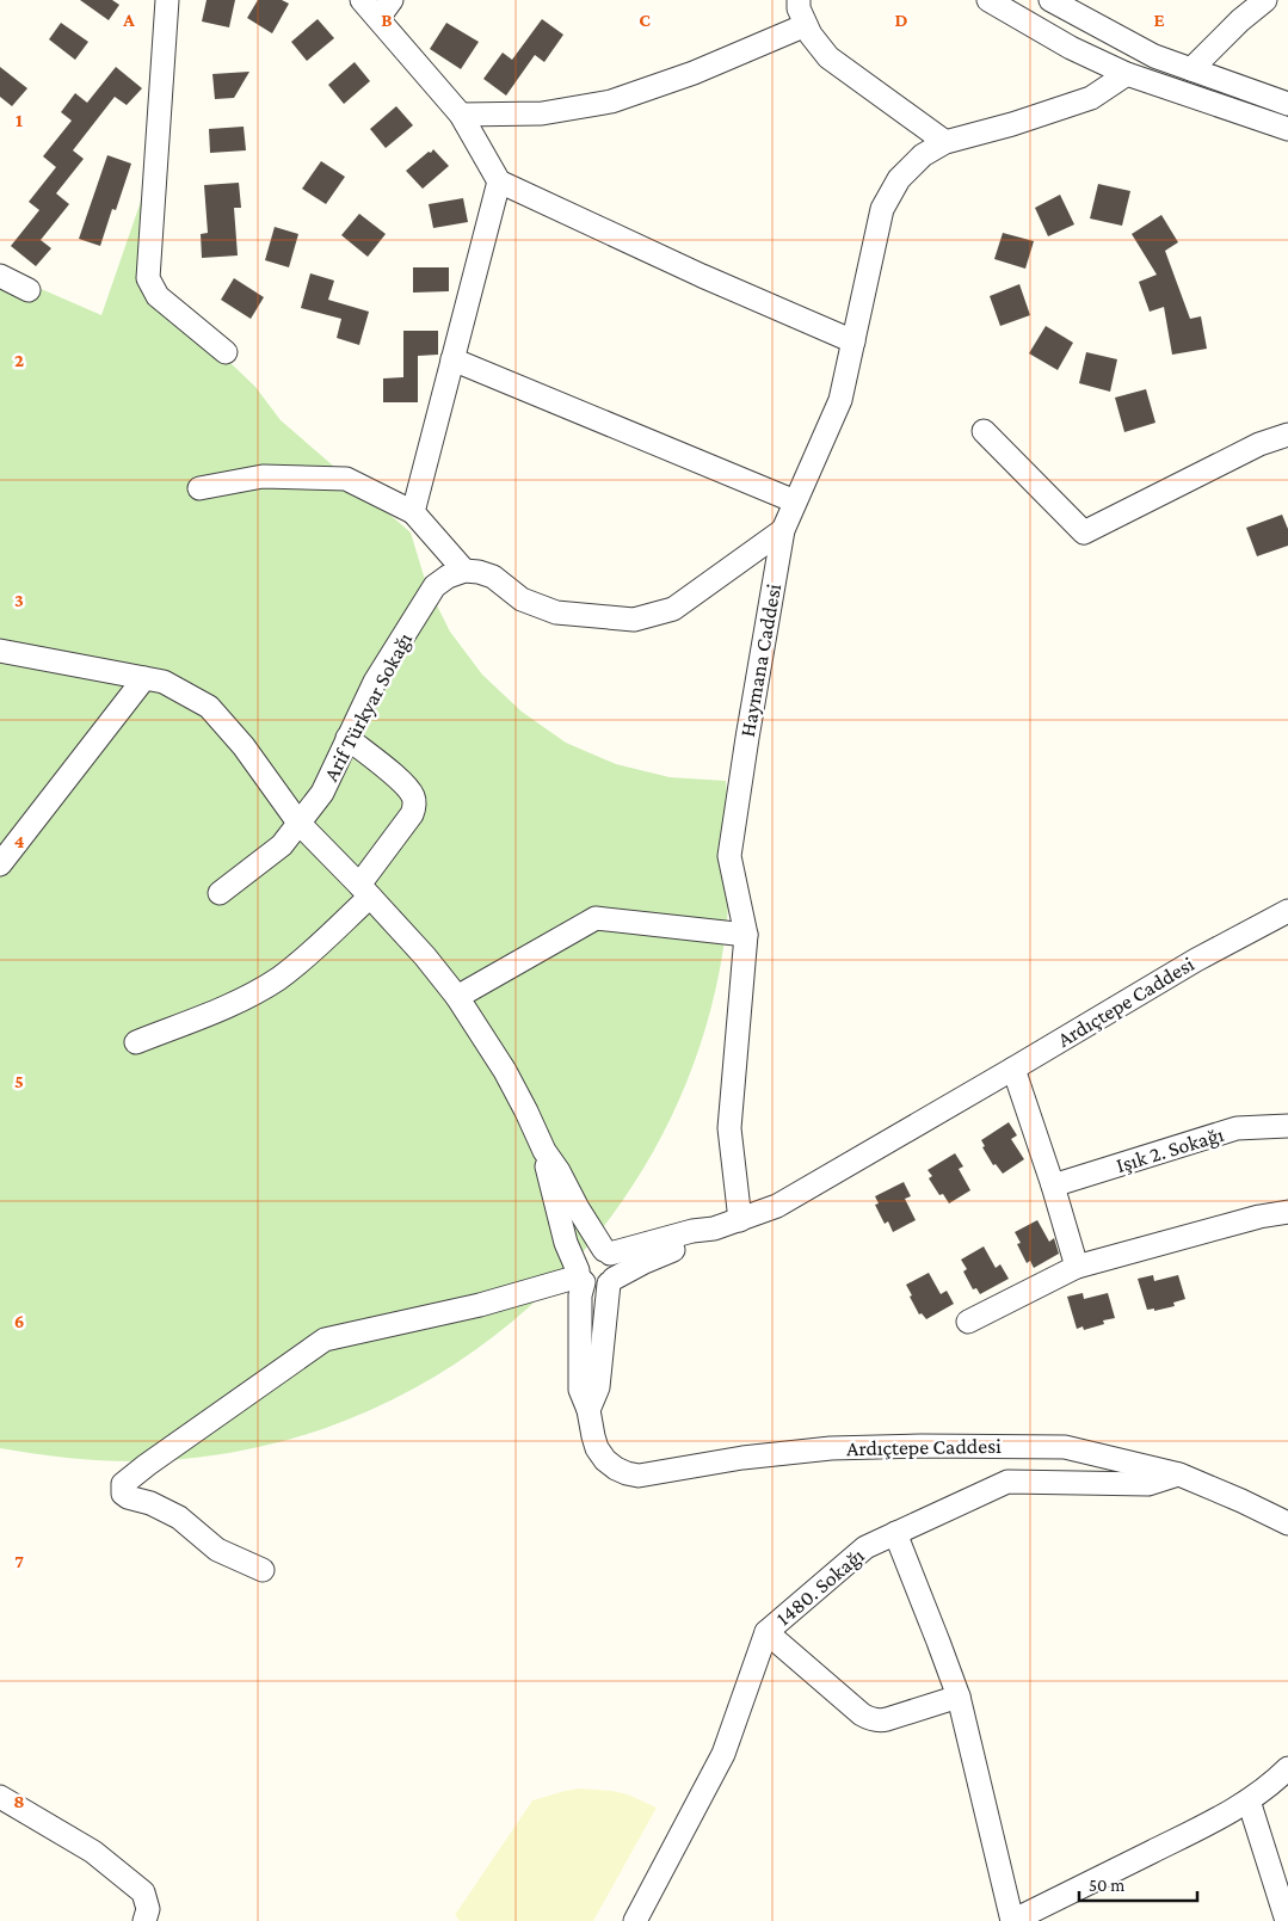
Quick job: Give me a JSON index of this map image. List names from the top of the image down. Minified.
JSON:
{"streets":{"street":["Haymana Caddesi","Arif Türkyar Sokağı","Ardıçtepe Caddesi","Işık 2. Sokağı","1480. Sokağı"]},"crossings":[["Haymana Caddesi","Ardıçtepe Caddesi"],["Ardıçtepe Caddesi","1480. Sokağı"]],"scale_bar":"50 m","grid":{"columns":["A","B","C","D","E"],"rows":["1","2","3","4","5","6","7","8"]}}
